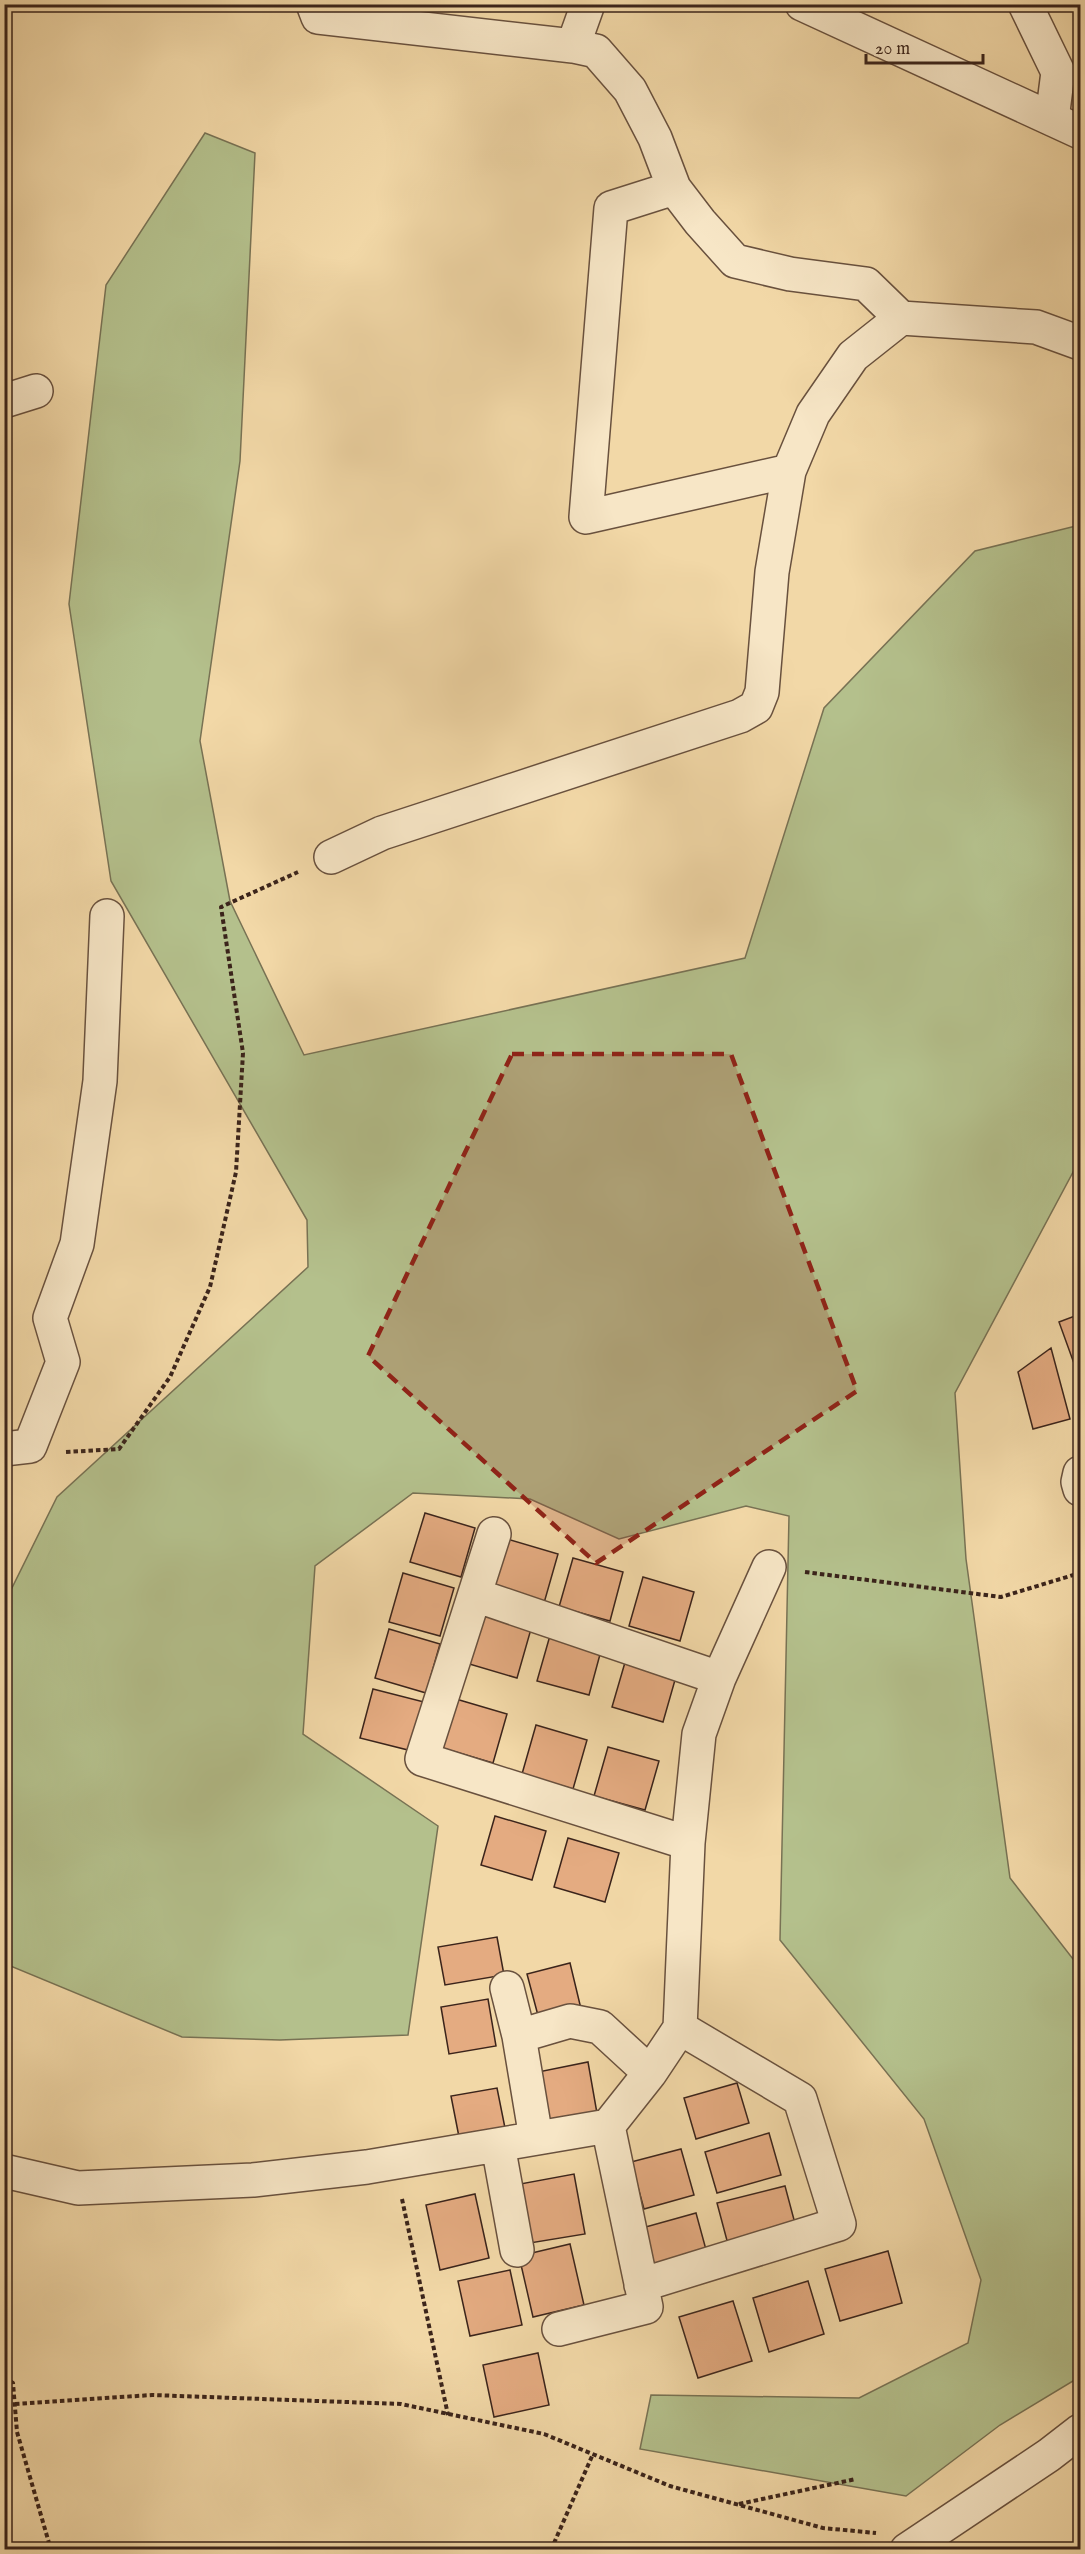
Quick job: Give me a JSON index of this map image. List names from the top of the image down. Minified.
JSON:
{"scale_bar":"20 m"}
